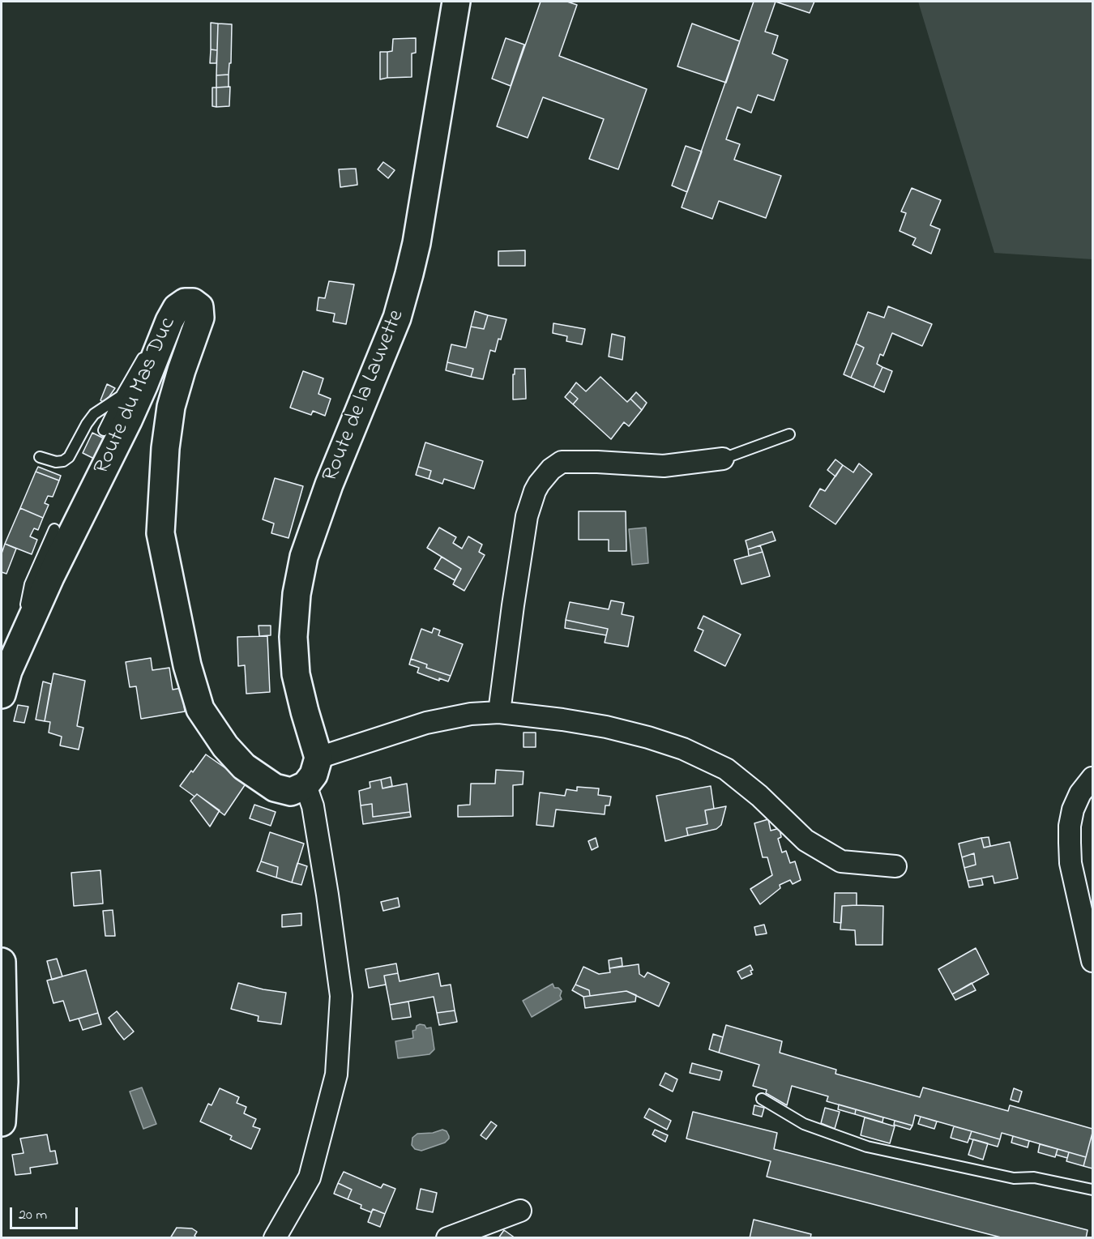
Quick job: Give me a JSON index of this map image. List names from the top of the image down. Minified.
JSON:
{"streets":{"street":["Route du Mas Duc","Route de la Lauvette"]},"scale_bar":"20 m"}
